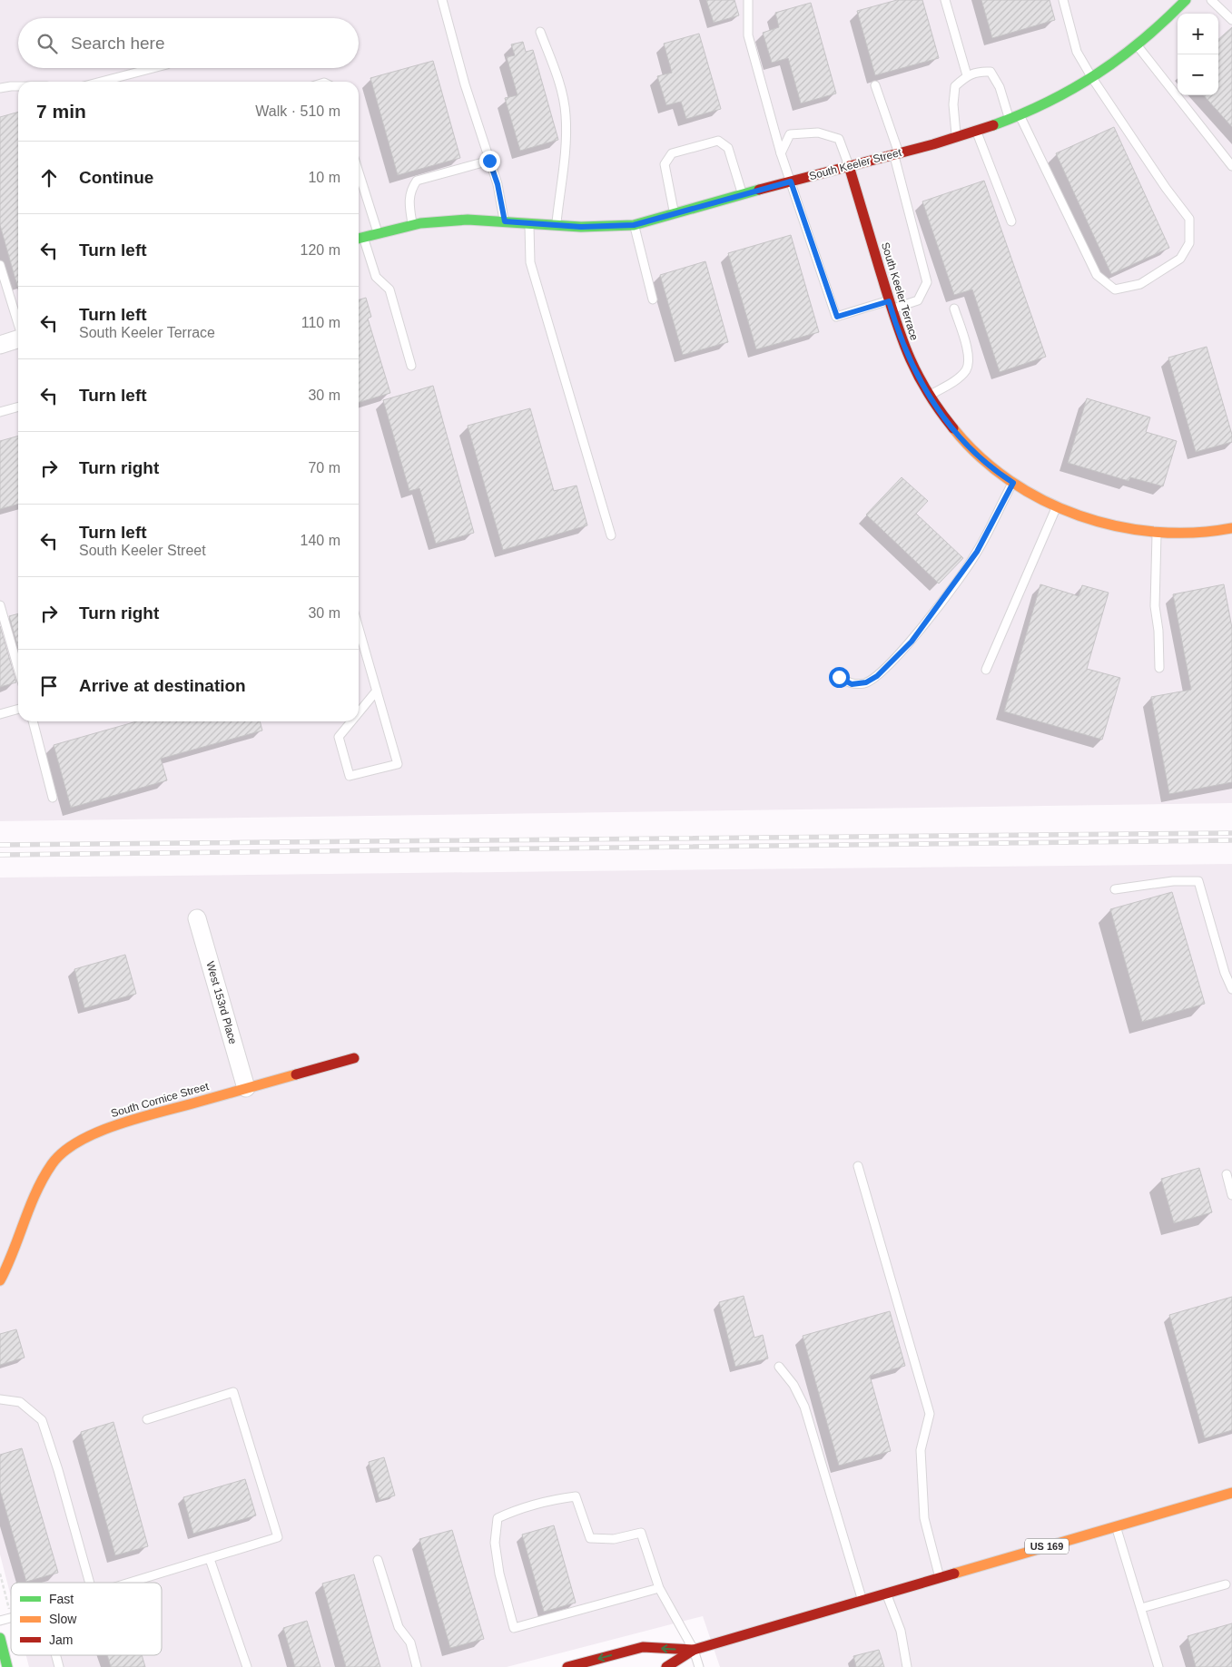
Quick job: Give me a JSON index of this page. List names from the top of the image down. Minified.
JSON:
{"streets":{"main road":["South Keeler Street","South Keeler Terrace","South Cornice Street","US 169"],"street":["West 153rd Place"]},"crossings":[["South Keeler Street","South Keeler Terrace"],["West 153rd Place","South Cornice Street"]],"legend":["Fast","Slow","Jam"],"page":{"map_buttons":["+","−"],"search":"Search here","heading":["7 min","Walk · 510 m"],"list":[["Continue","10 m"],["Turn left","120 m"],["Turn left","South Keeler Terrace","110 m"],["Turn left","30 m"],["Turn right","70 m"],["Turn left","South Keeler Street","140 m"],["Turn right","30 m"],"Arrive at destination"]}}
